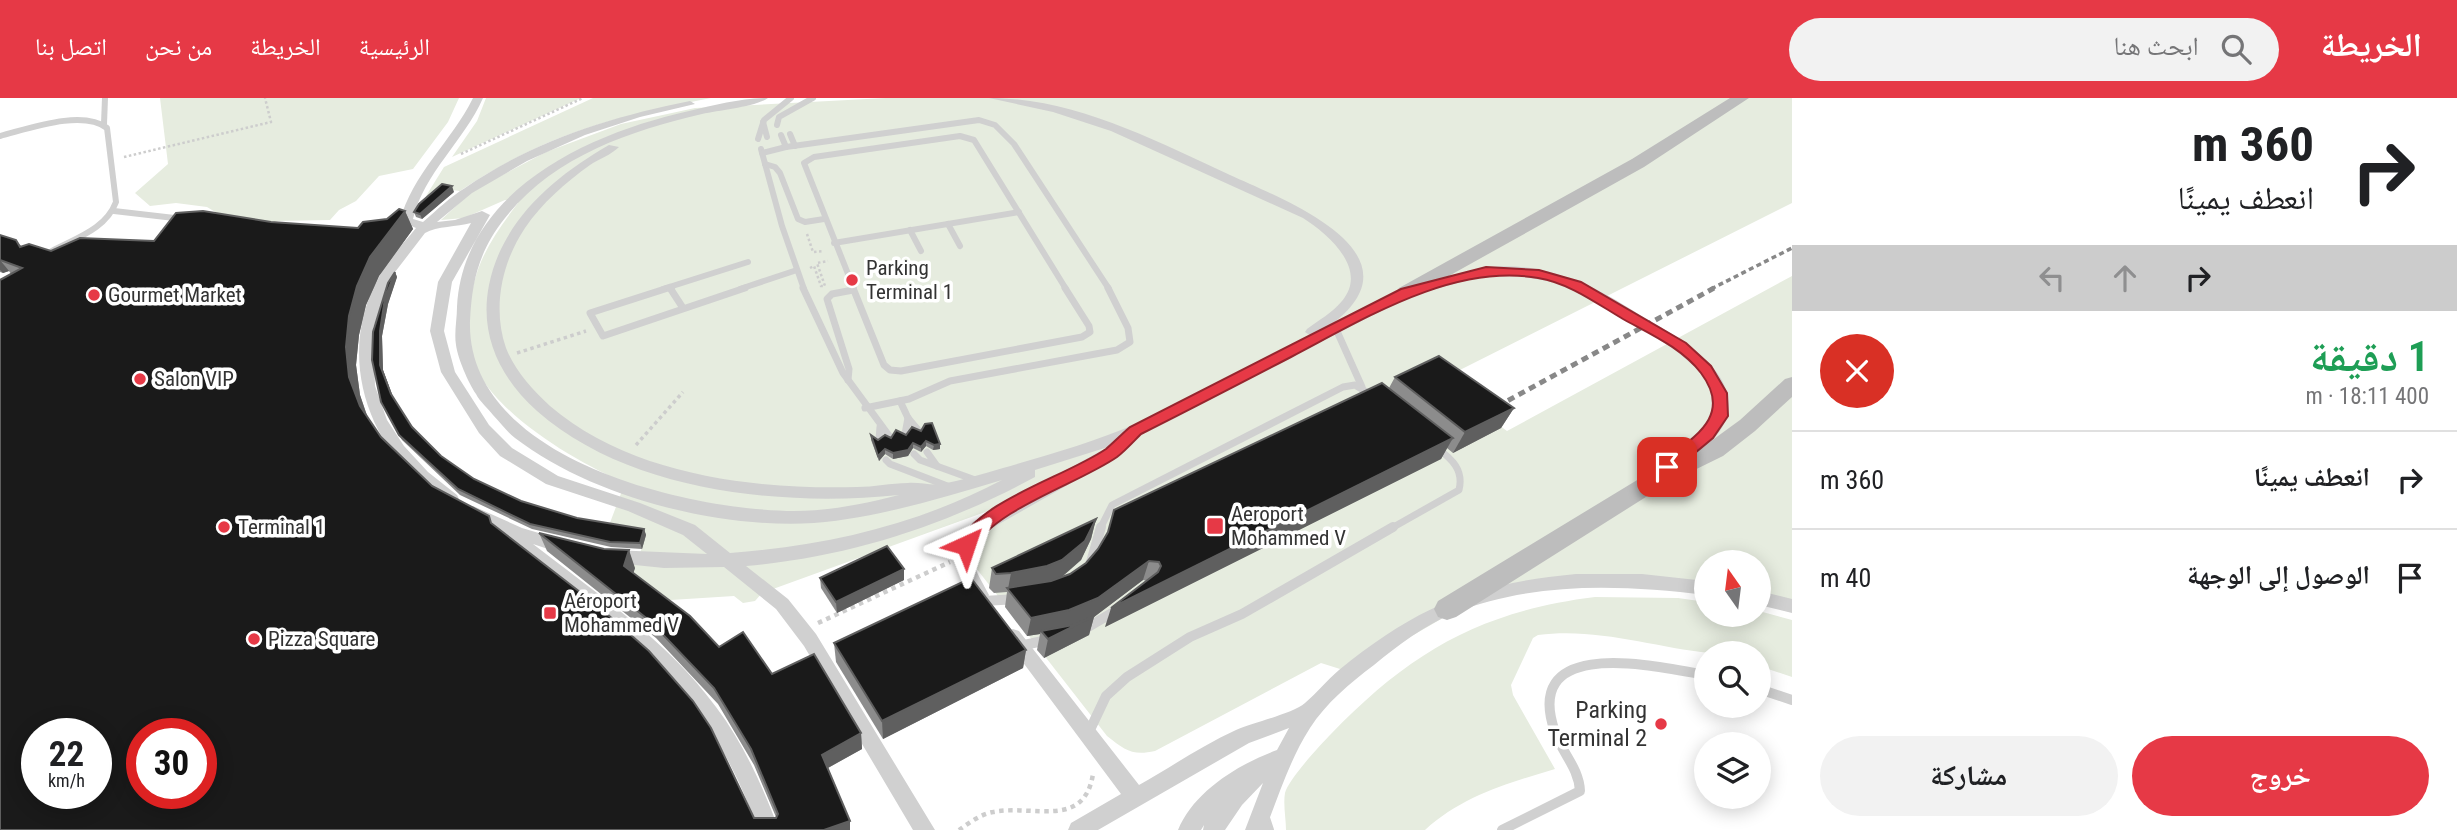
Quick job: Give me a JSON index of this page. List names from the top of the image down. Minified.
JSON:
{"places":{"other":["Parking Terminal 1","Gourmet Market","Salon VIP","Terminal 1","Pizza Square","Parking Terminal 2"],"transit":["Aeroport Mohammed V","Aéroport Mohammed V"]},"north":"top","page":{"header":"الخريطة","search":"ابحث هنا","nav":["الرئيسية","الخريطة","من نحن","اتصل بنا"],"turn":["360 m","انعطف يمينًا"],"heading":["1 دقيقة","400 m · 18:11"],"list":[{"name":"انعطف يمينًا","value":"360 m"},{"name":"الوصول إلى الوجهة","value":"40 m"}],"speed":"22 km/h","limit":"30","buttons":["خروج","مشاركة"]}}
